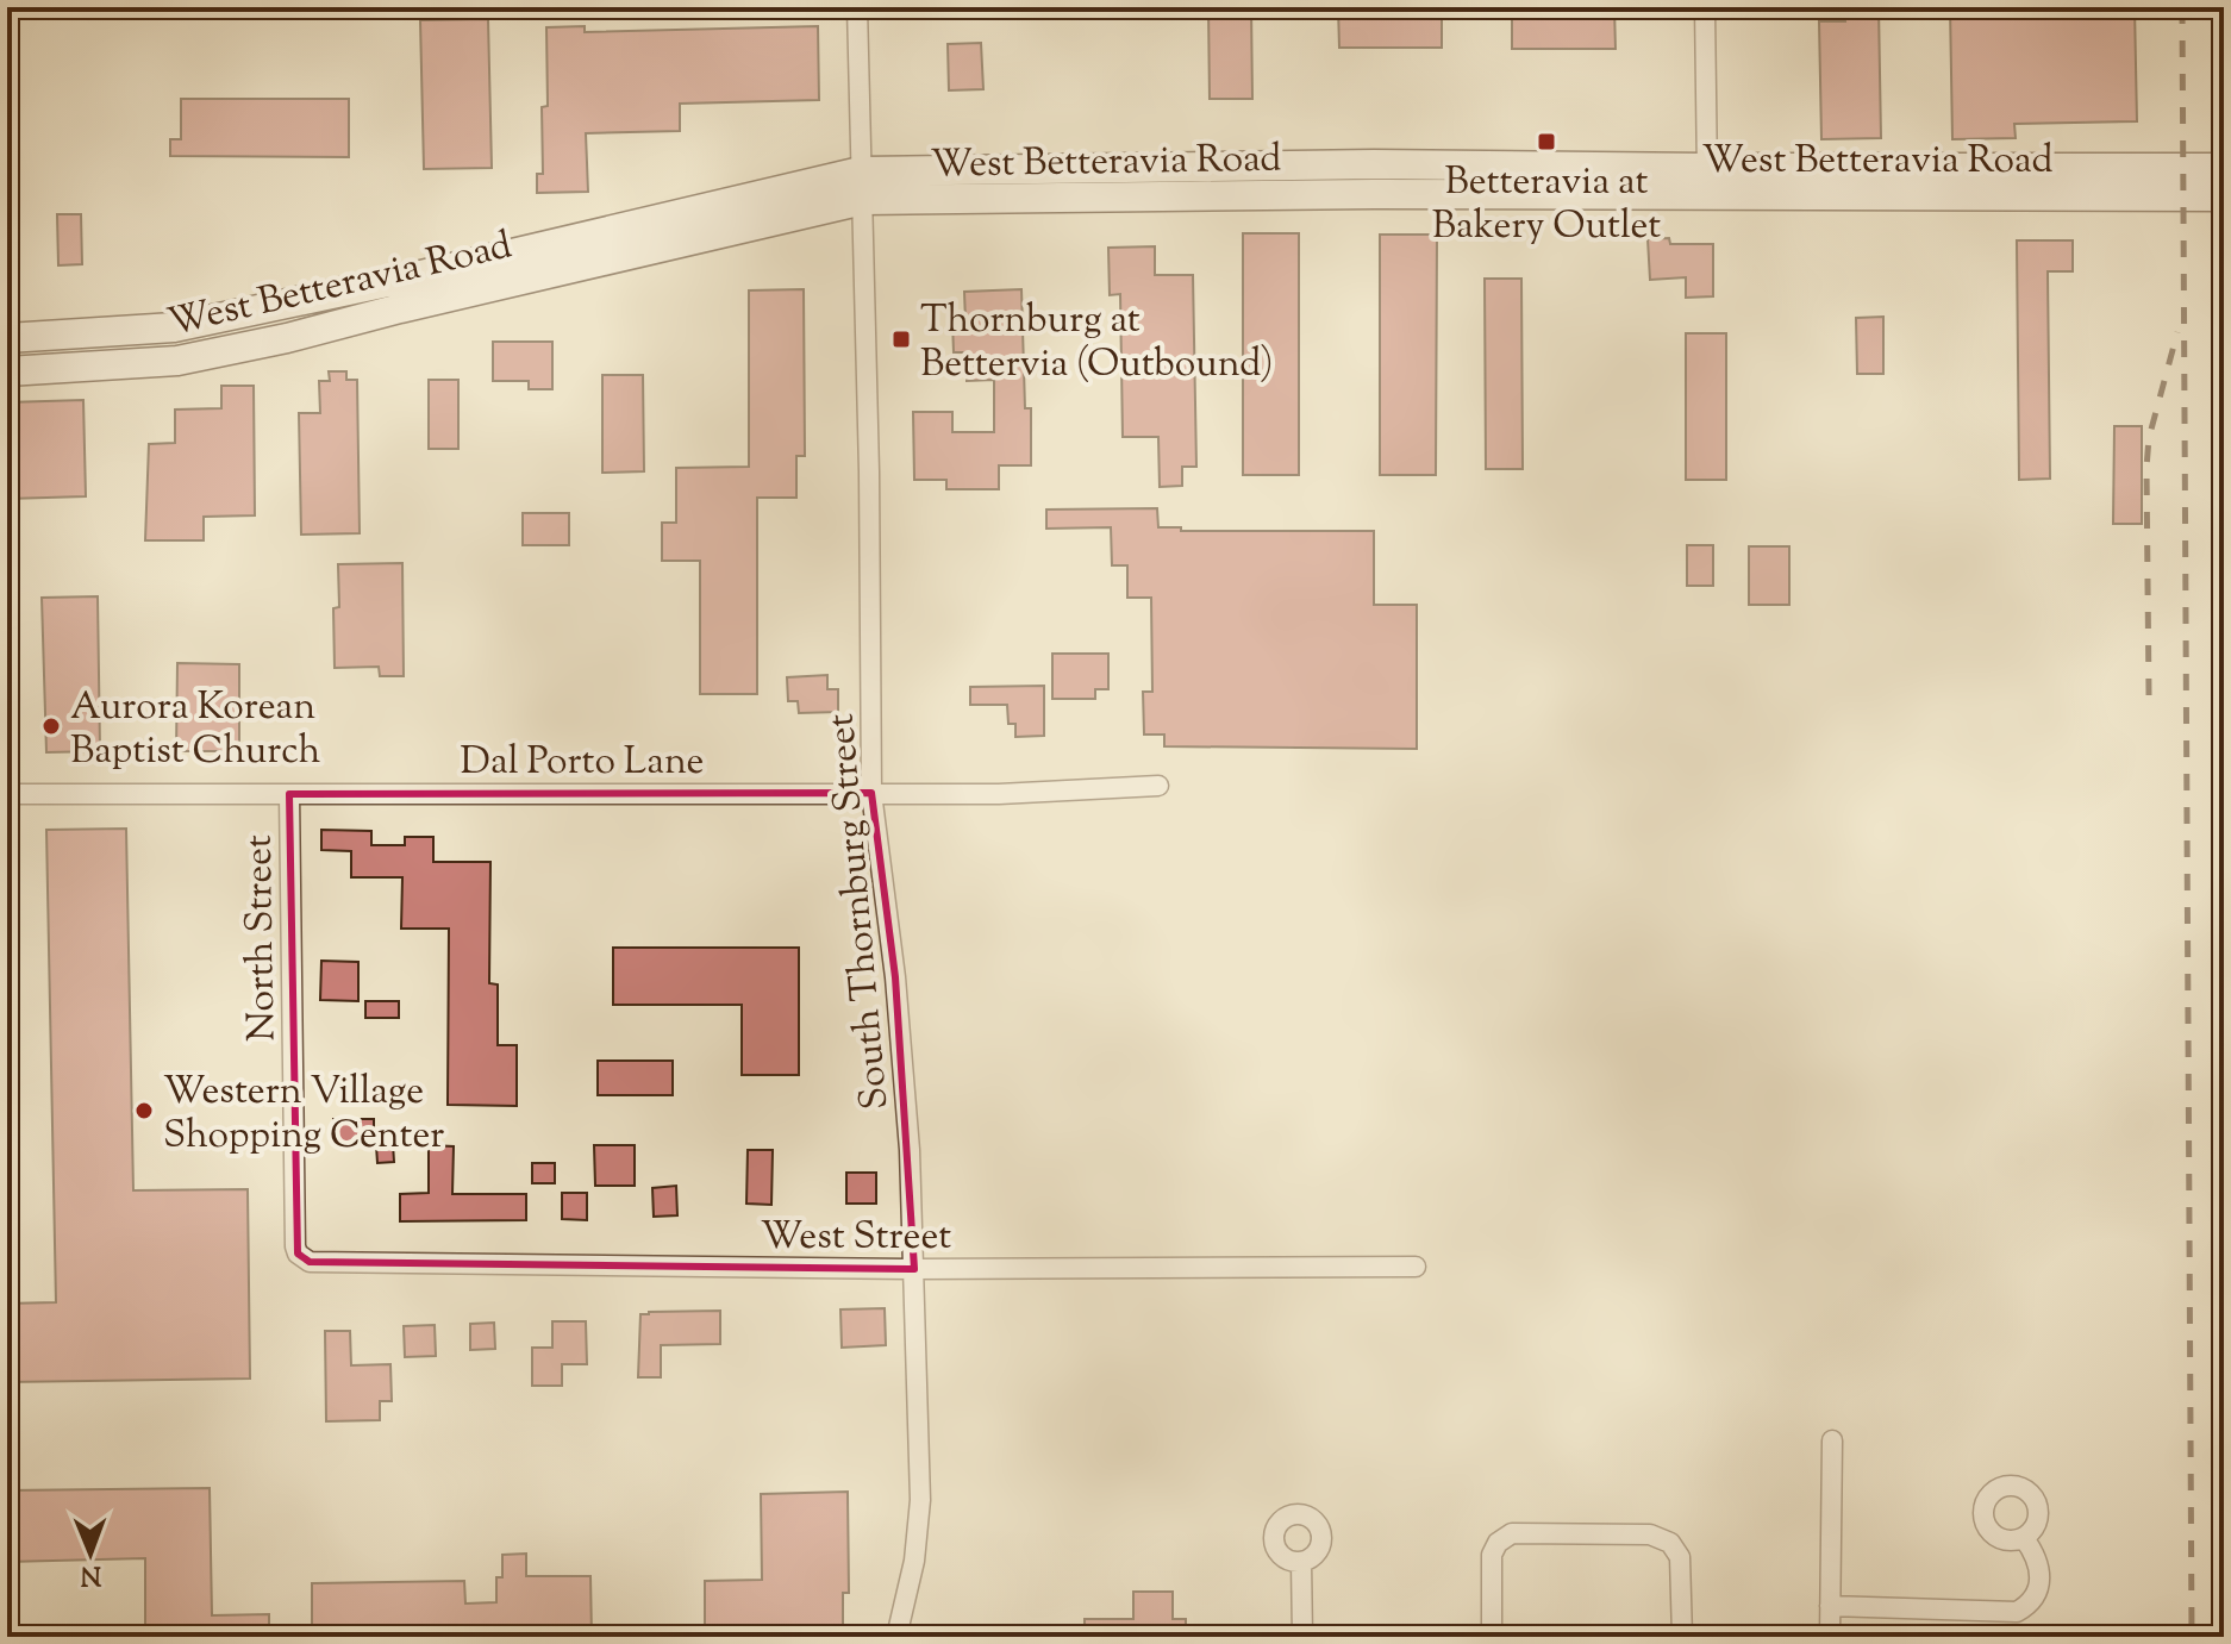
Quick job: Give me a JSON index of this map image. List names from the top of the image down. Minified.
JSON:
{"streets":{"main road":["West Betteravia Road"],"street":["Dal Porto Lane","South Thornburg Street","North Street","West Street"]},"crossings":[["West Betteravia Road","South Thornburg Street"],["Dal Porto Lane","South Thornburg Street"],["Dal Porto Lane","North Street"],["South Thornburg Street","West Street"],["North Street","West Street"]],"places":{"transit":["Betteravia at Bakery Outlet","Thornburg at Bettervia (Outbound)"],"other":["Aurora Korean Baptist Church","Western Village Shopping Center"]},"north":"bottom"}
